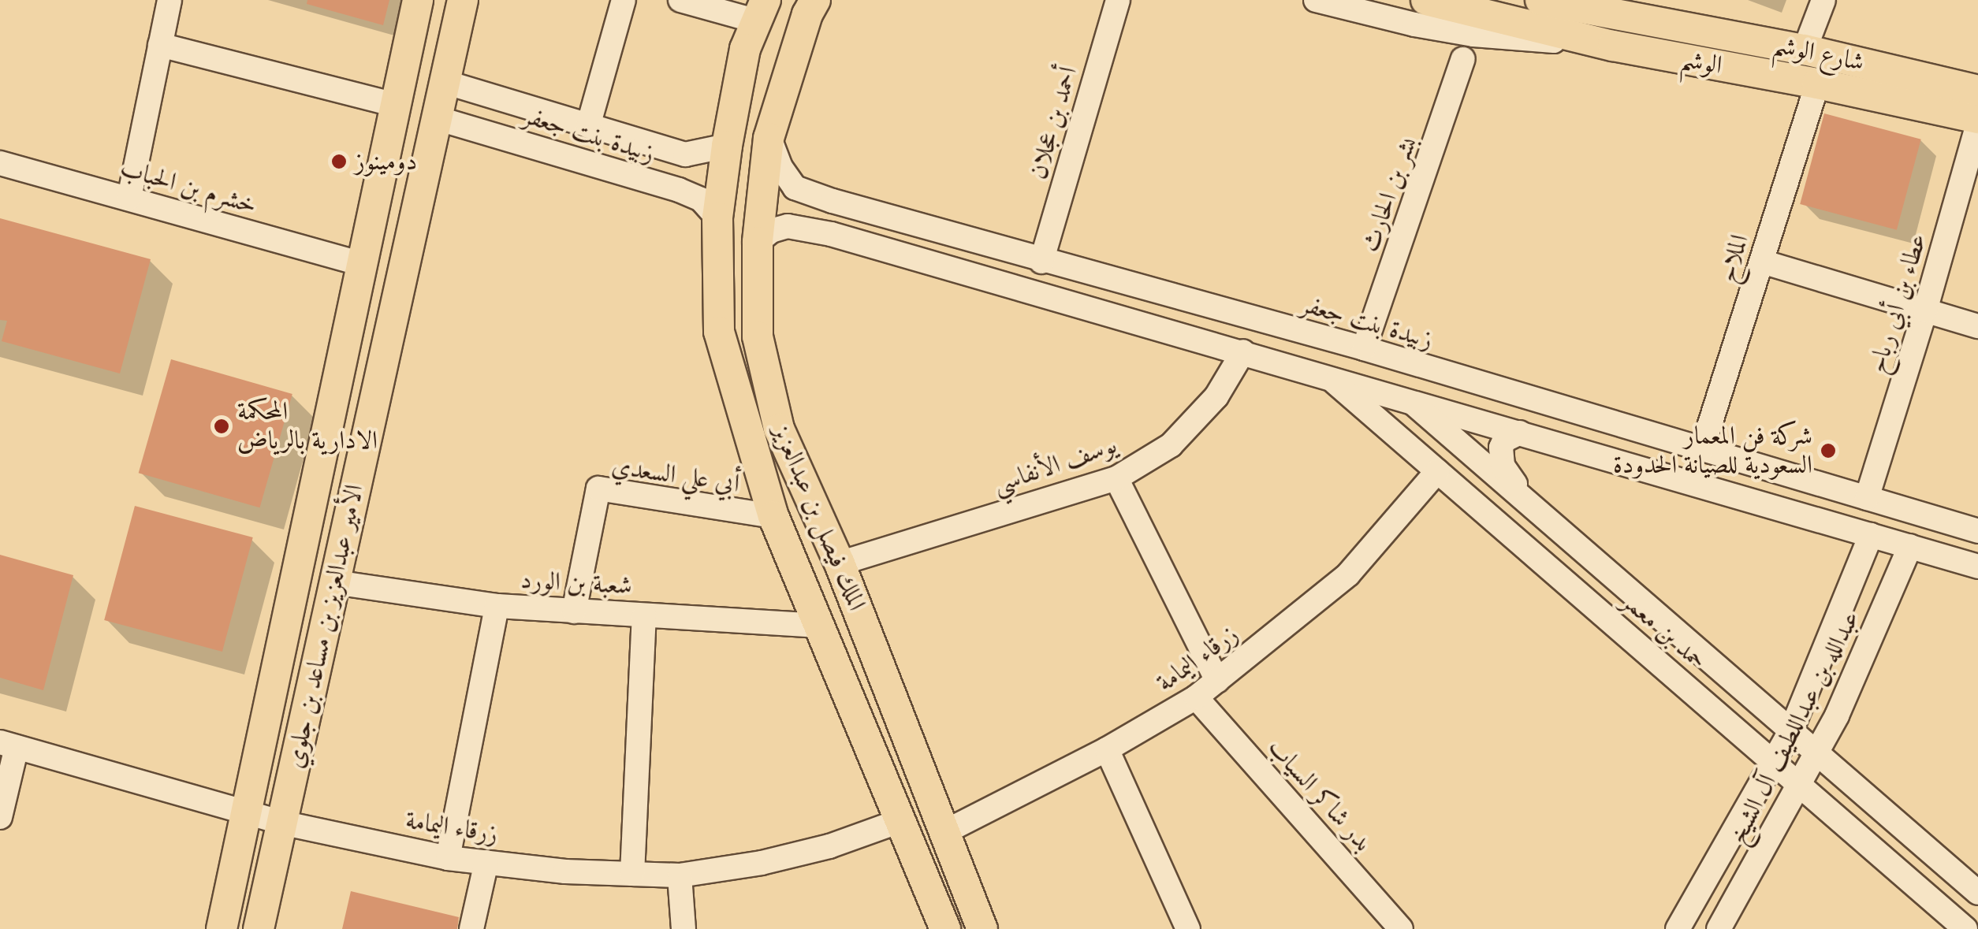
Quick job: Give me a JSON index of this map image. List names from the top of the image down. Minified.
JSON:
{"streets":{"main road":["شارع الوشم","الوشم","الملك فيصل بن عبدالعزيز","الأمير عبدالعزيز بن مساعد بن جلوي"],"street":["أحمد بن عجلان","زبيدة بنت جعفر","خشرم بن الحباب","بشر بن الحارث","الملاح","عطاء بن أبي رباح","يوسف الأنفاسي","أبي علي السعدي","شعبة بن الورد","حمد بن معمر","زرقاء اليمامة","عبدالله بن عبداللطيف آل الشيخ","بدر شاكر السياب"]},"crossings":[["الوشم","الملاح"],["الوشم","عطاء بن أبي رباح"],["أحمد بن عجلان","زبيدة بنت جعفر"],["زبيدة بنت جعفر","بشر بن الحارث"],["زبيدة بنت جعفر","الملاح"],["زبيدة بنت جعفر","عطاء بن أبي رباح"],["زبيدة بنت جعفر","الملك فيصل بن عبدالعزيز"],["زبيدة بنت جعفر","الأمير عبدالعزيز بن مساعد بن جلوي"],["خشرم بن الحباب","الأمير عبدالعزيز بن مساعد بن جلوي"],["يوسف الأنفاسي","الملك فيصل بن عبدالعزيز"],["أبي علي السعدي","الملك فيصل بن عبدالعزيز"],["أبي علي السعدي","شعبة بن الورد"],["الملك فيصل بن عبدالعزيز","شعبة بن الورد"],["الملك فيصل بن عبدالعزيز","زرقاء اليمامة"],["شعبة بن الورد","الأمير عبدالعزيز بن مساعد بن جلوي"],["الأمير عبدالعزيز بن مساعد بن جلوي","زرقاء اليمامة"],["حمد بن معمر","زرقاء اليمامة"],["حمد بن معمر","عبدالله بن عبداللطيف آل الشيخ"],["زرقاء اليمامة","بدر شاكر السياب"]],"places":["دومينوز","المحكمة الادارية بالرياض","شركة فن المعمار السعودية للصيانة الحدودة"]}
